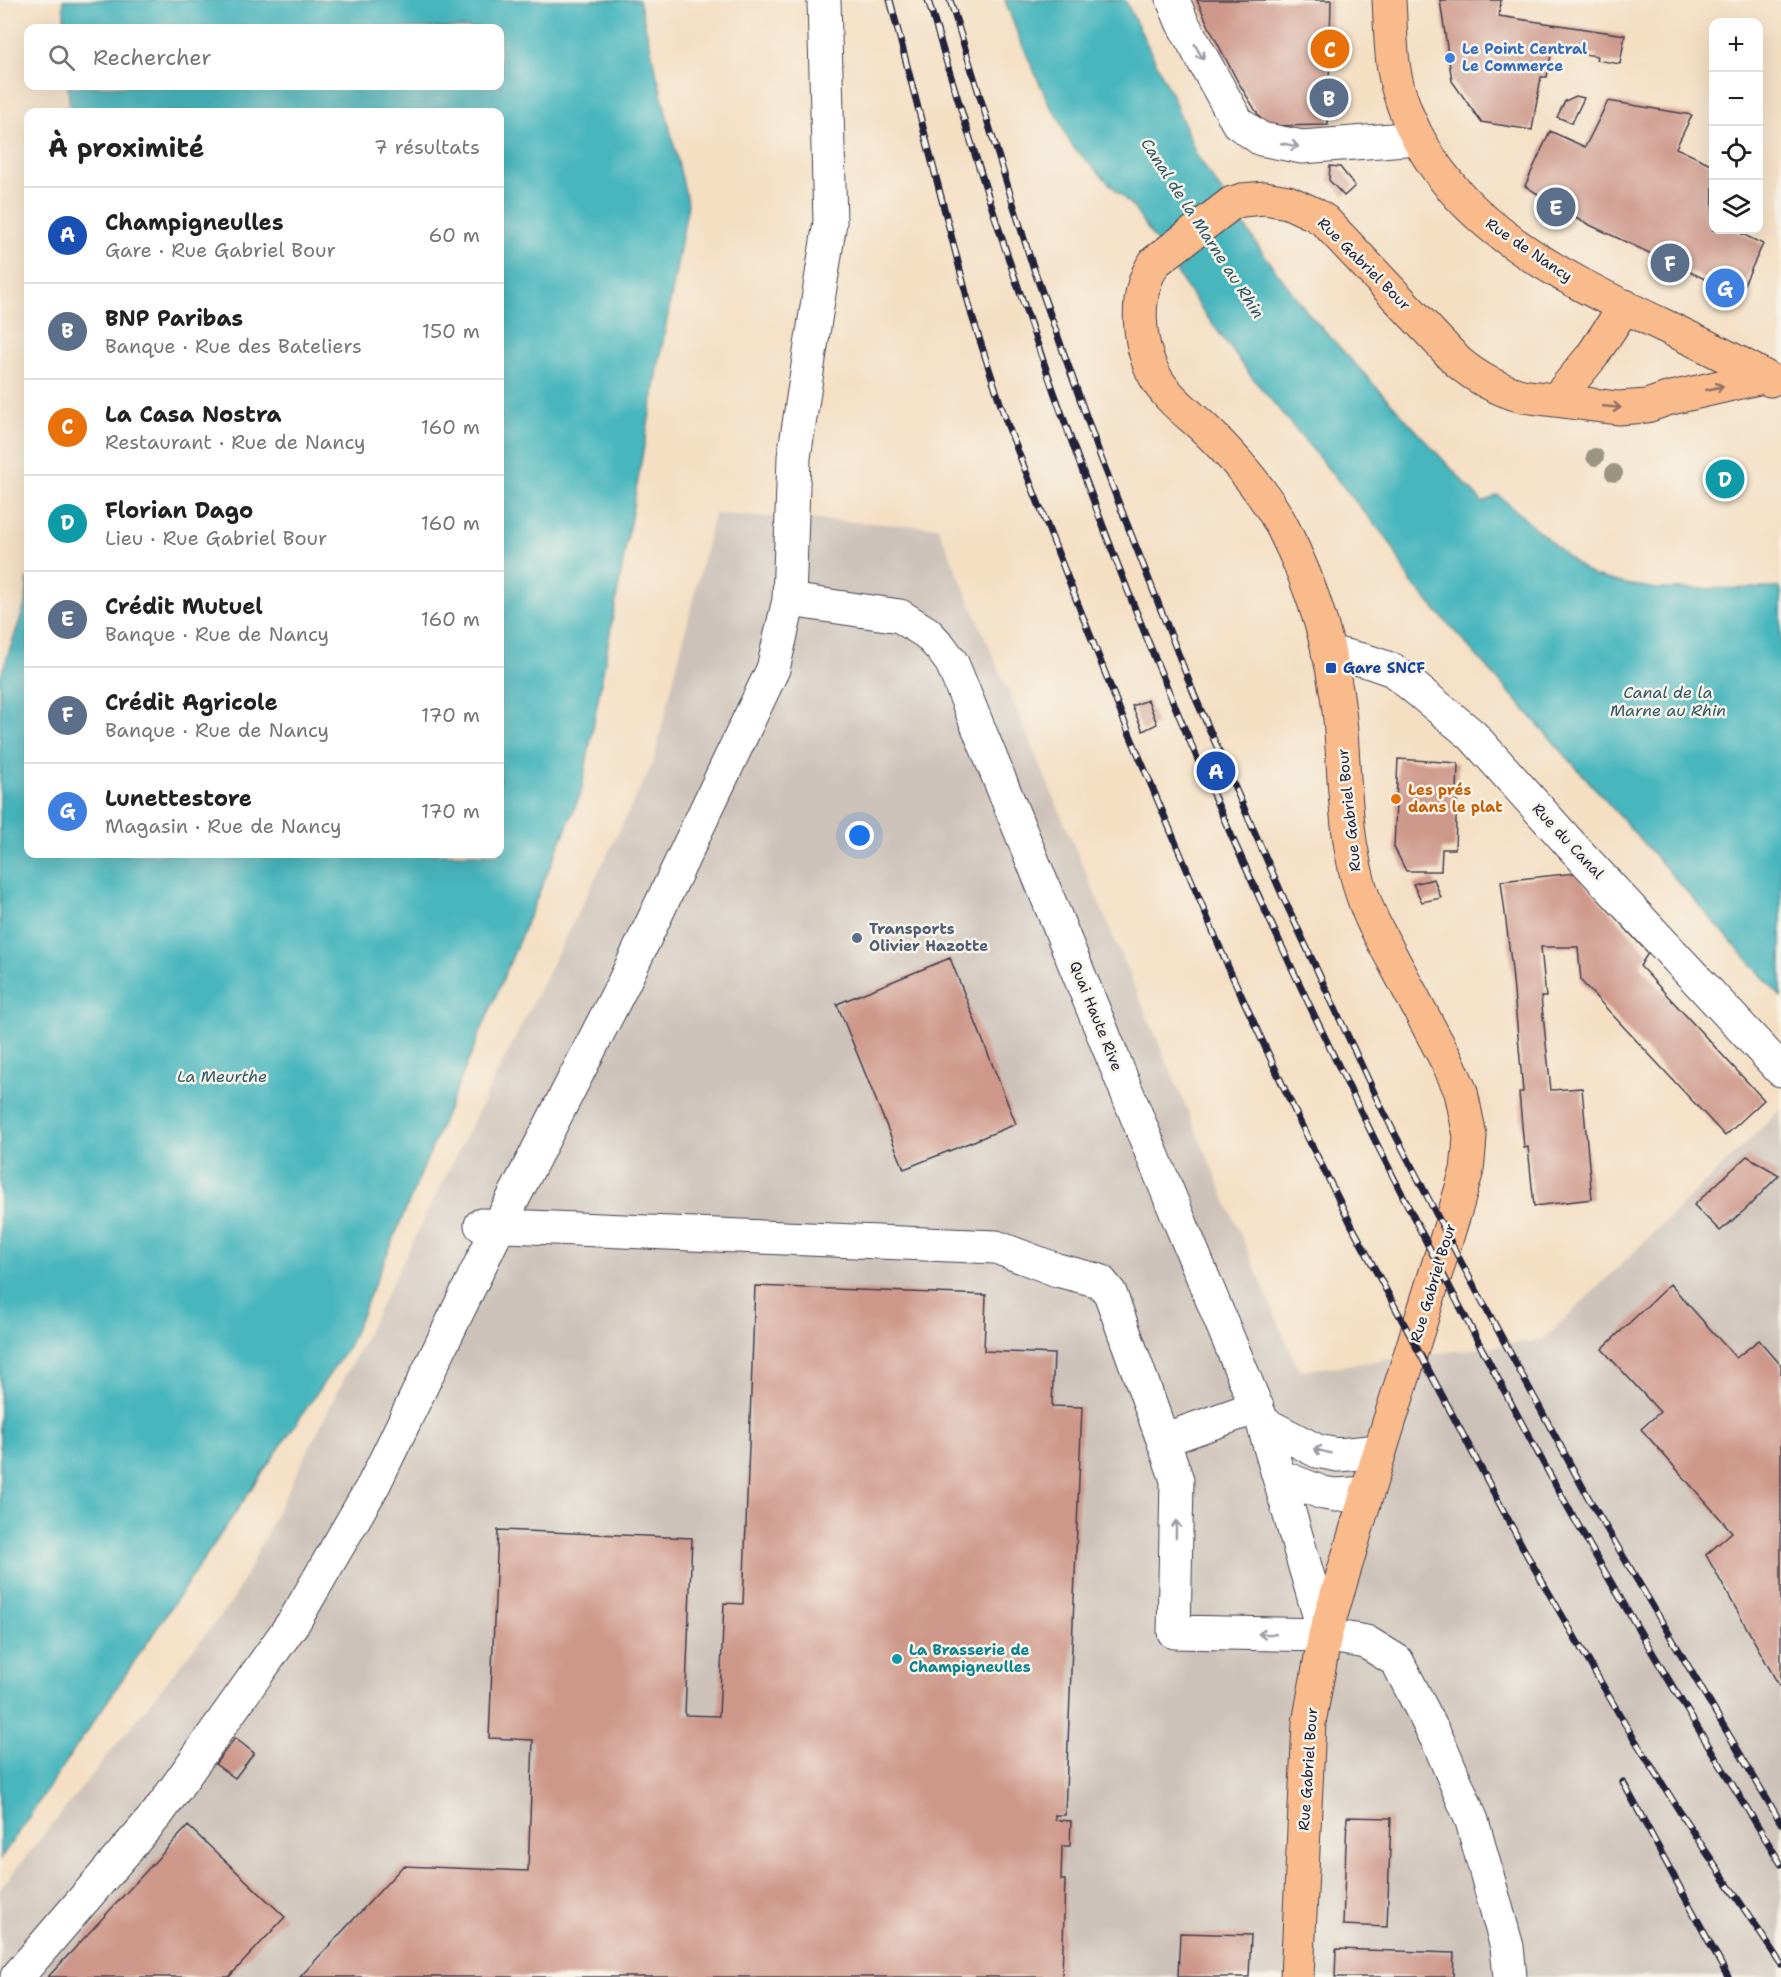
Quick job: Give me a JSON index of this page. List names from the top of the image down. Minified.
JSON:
{"streets":{"main road":["Rue de Nancy","Rue Gabriel Bour"],"street":["Rue du Canal","Quai Haute Rive"]},"crossings":[["Rue de Nancy","Rue Gabriel Bour"],["Rue Gabriel Bour","Rue du Canal"],["Rue Gabriel Bour","Quai Haute Rive"]],"water":["Canal de la Marne au Rhin","La Meurthe"],"places":{"other":["Le Point Central Le Commerce","Les prés dans le plat","Transports Olivier Hazotte","La Brasserie de Champigneulles"],"transit":["Gare SNCF"]},"page":{"map_buttons":["+","−"],"search":"Rechercher","pins":["C","B","E","F","G","D","A"],"heading":["À proximité","7 résultats"],"list":[{"mark":"A","name":"Champigneulles","note":"Gare · Rue Gabriel Bour","value":"60 m"},{"mark":"B","name":"BNP Paribas","note":"Banque · Rue des Bateliers","value":"150 m"},{"mark":"C","name":"La Casa Nostra","note":"Restaurant · Rue de Nancy","value":"160 m"},{"mark":"D","name":"Florian Dago","note":"Lieu · Rue Gabriel Bour","value":"160 m"},{"mark":"E","name":"Crédit Mutuel","note":"Banque · Rue de Nancy","value":"160 m"},{"mark":"F","name":"Crédit Agricole","note":"Banque · Rue de Nancy","value":"170 m"},{"mark":"G","name":"Lunettestore","note":"Magasin · Rue de Nancy","value":"170 m"}]}}
